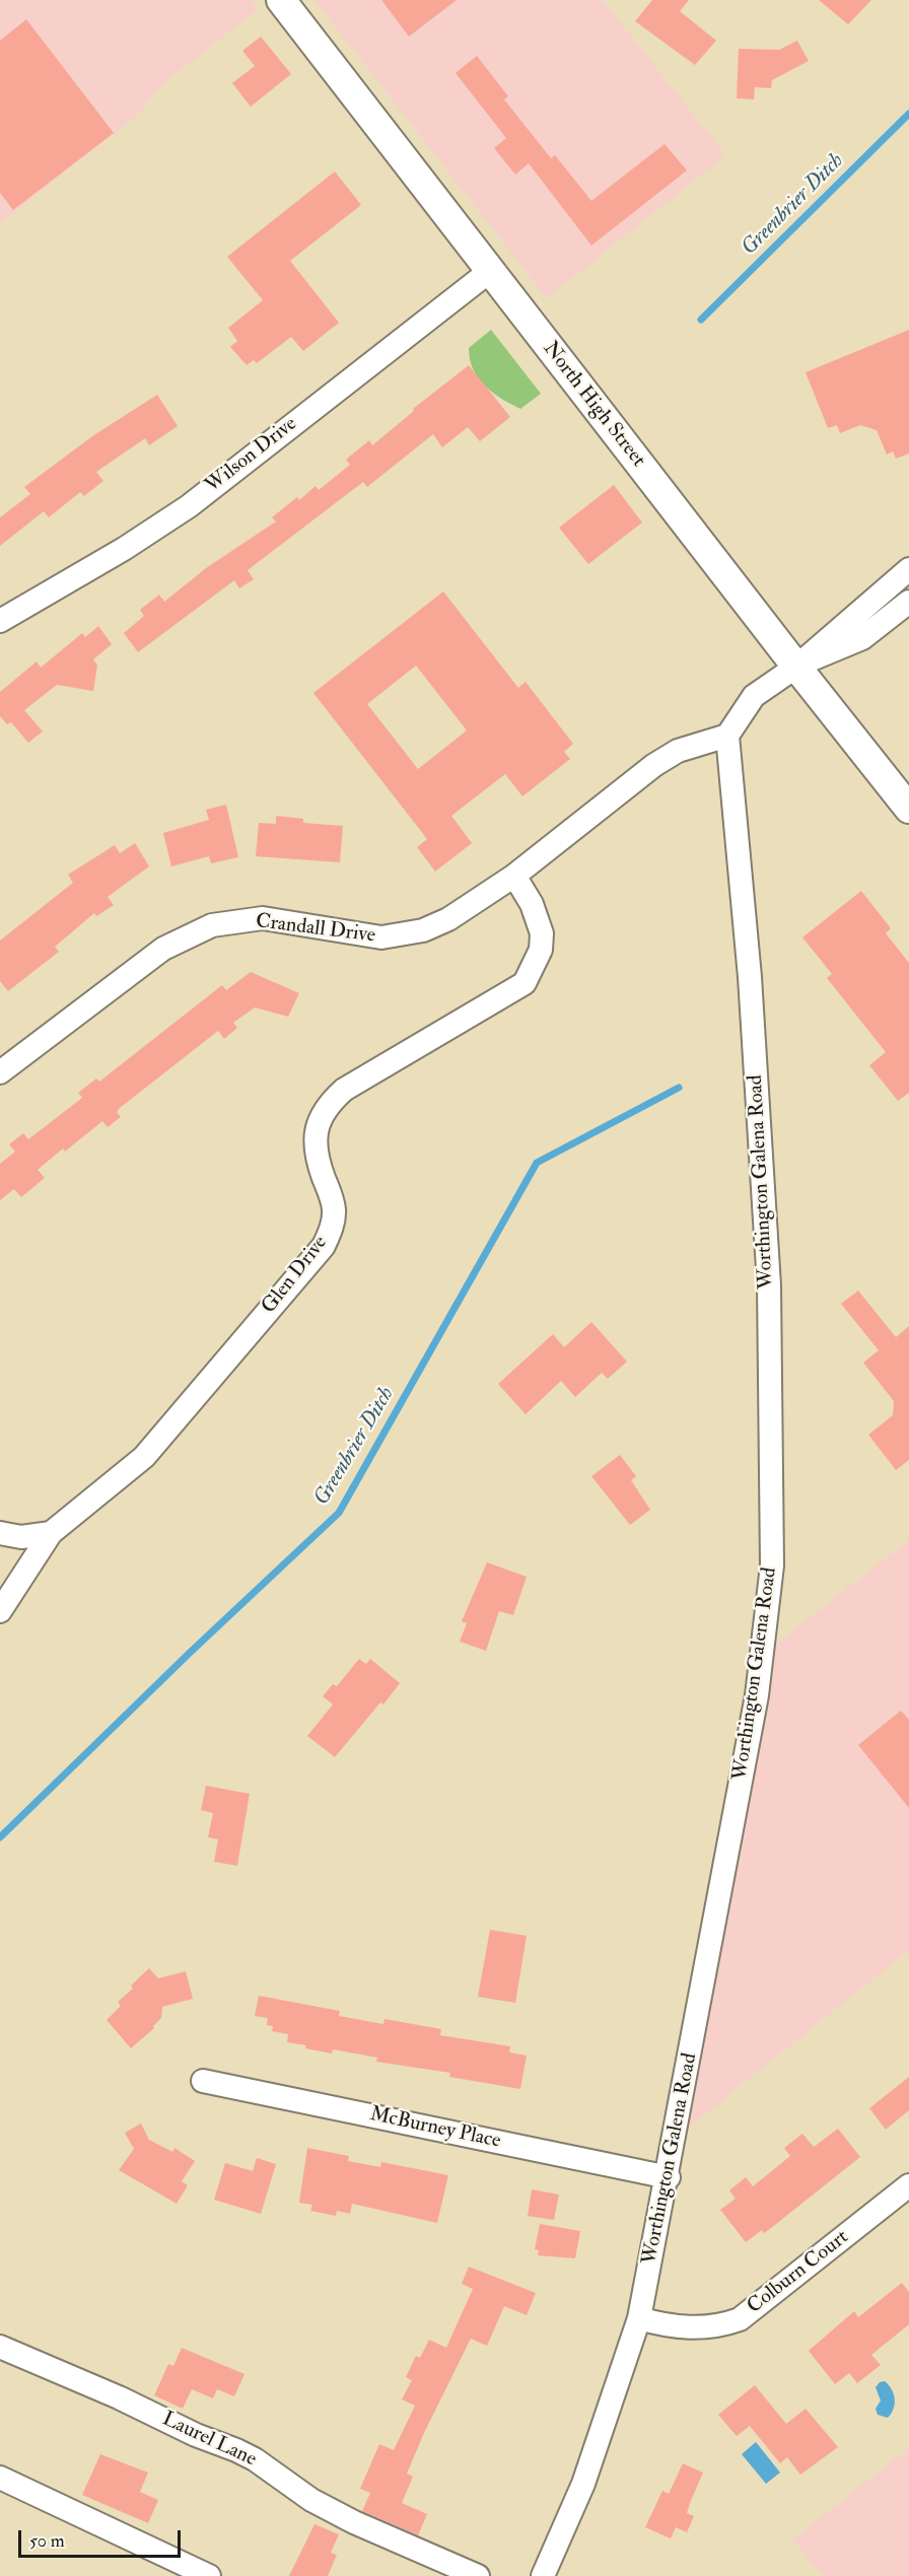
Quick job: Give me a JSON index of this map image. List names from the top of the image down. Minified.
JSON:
{"streets":{"main road":["North High Street"],"street":["Wilson Drive","Crandall Drive","Worthington Galena Road","Glen Drive","McBurney Place","Colburn Court","Laurel Lane"]},"crossings":[["North High Street","Wilson Drive"],["Crandall Drive","Worthington Galena Road"],["Crandall Drive","Glen Drive"],["Worthington Galena Road","McBurney Place"],["Worthington Galena Road","Colburn Court"]],"water":["Greenbrier Ditch"],"scale_bar":"50 m"}
